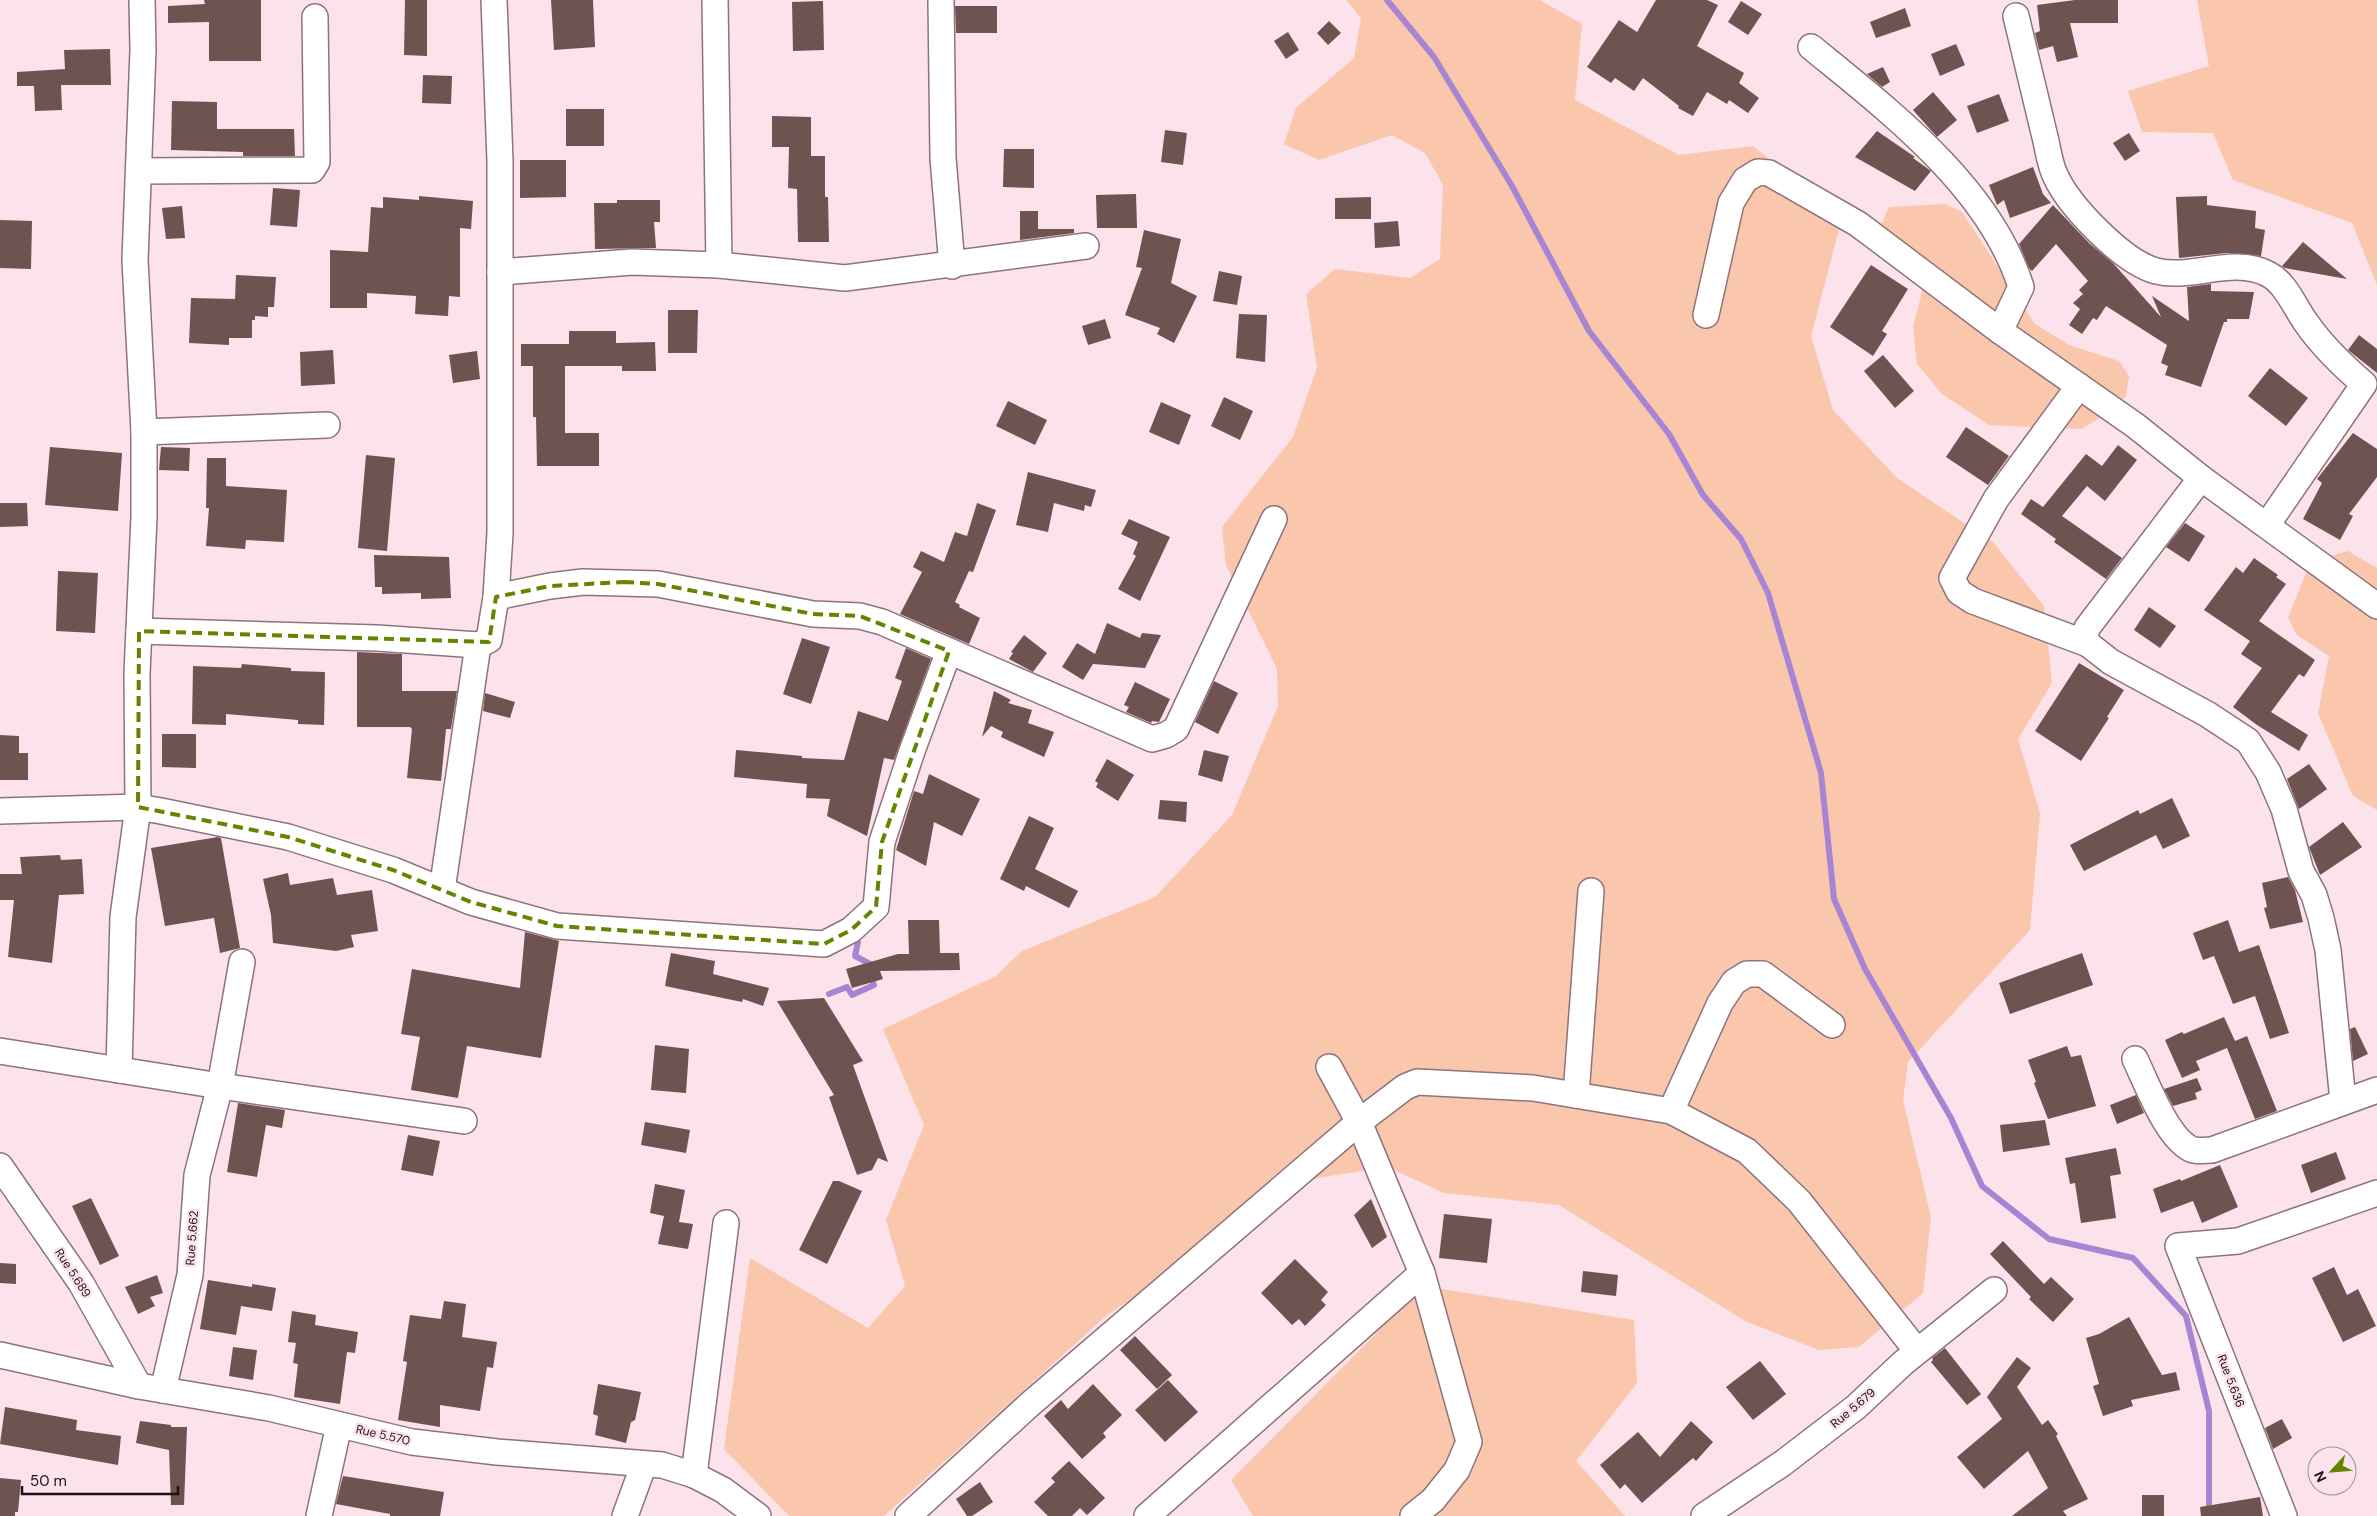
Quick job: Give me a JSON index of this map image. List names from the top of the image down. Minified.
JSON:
{"streets":{"street":["Rue 5.662","Rue 5.689","Rue 5.636","Rue 5.679","Rue 5.570"]},"crossings":[["Rue 5.662","Rue 5.570"],["Rue 5.689","Rue 5.570"]],"scale_bar":"50 m","north":"bottom left"}
